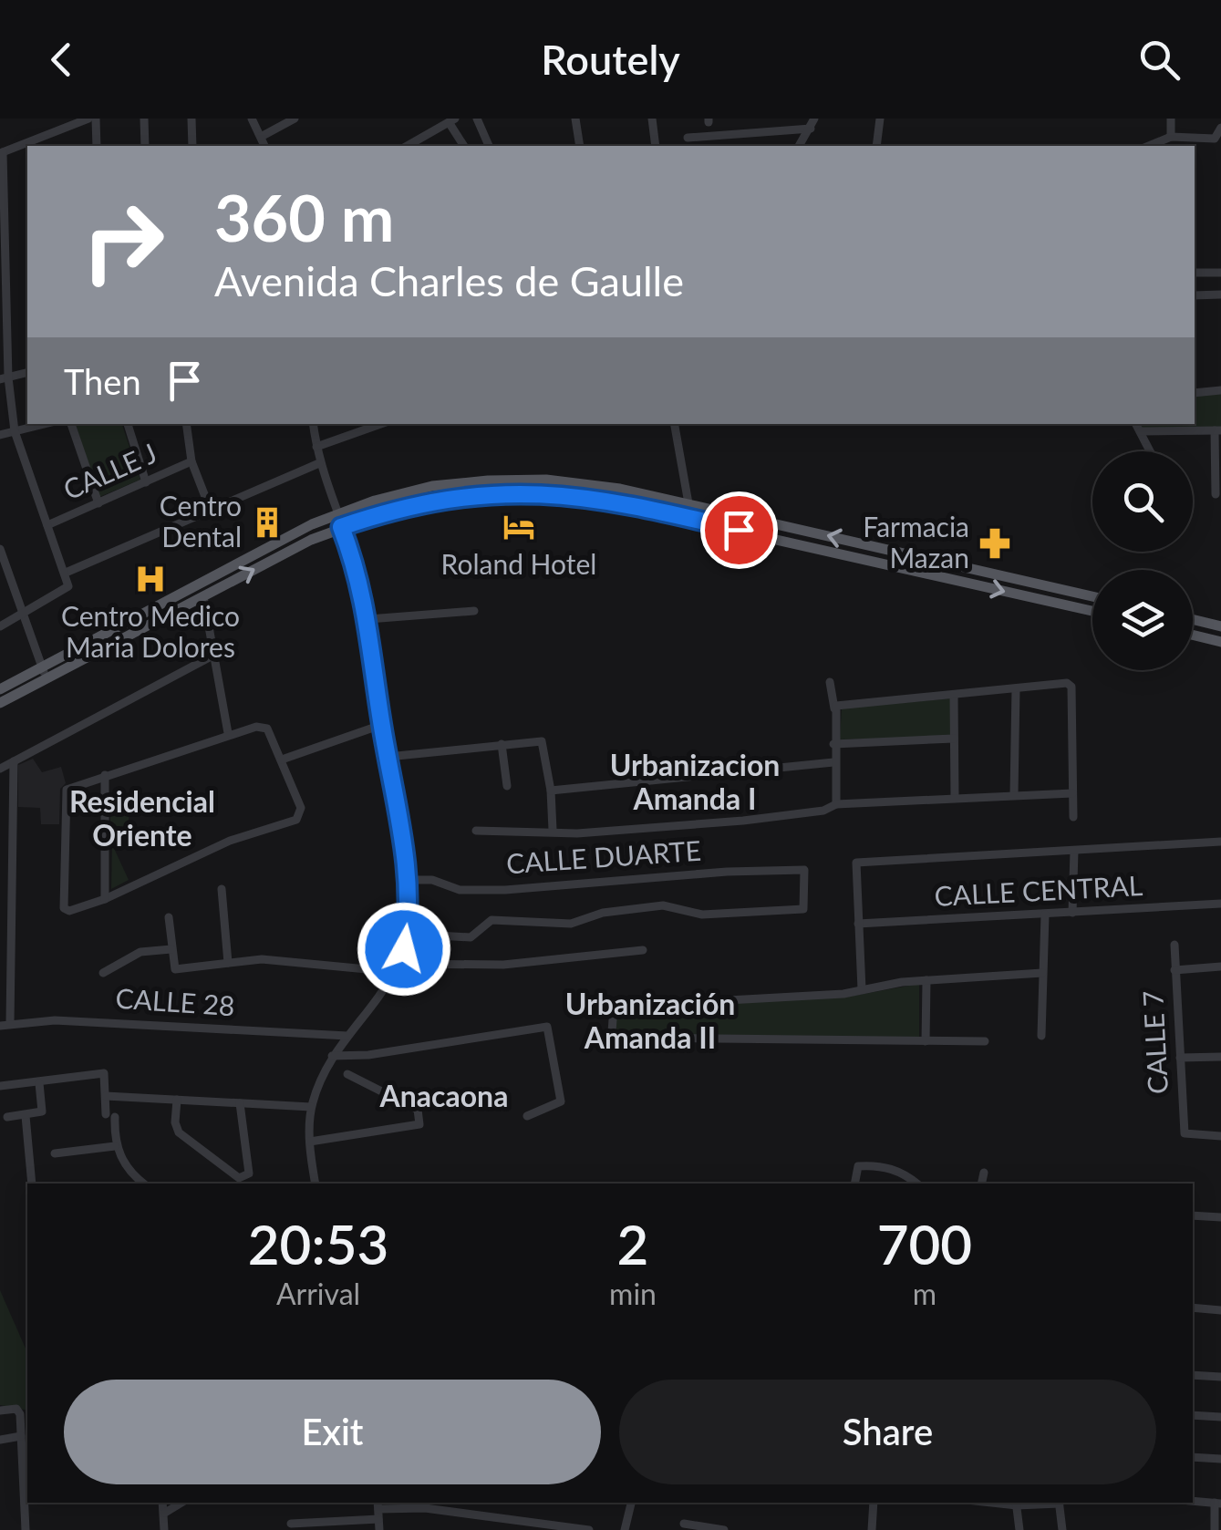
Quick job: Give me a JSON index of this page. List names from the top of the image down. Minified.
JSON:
{"streets":{"street":["CALLE J","CALLE DUARTE","CALLE CENTRAL","CALLE 28","CALLE 7"]},"districts":["Urbanizacion Amanda I","Residencial Oriente","Urbanización Amanda II","Anacaona"],"places":{"building":["Centro Dental"],"hotel":["Roland Hotel"],"pharmacy":["Farmacia Mazan"],"hospital":["Centro Medico Maria Dolores"]},"page":{"header":"Routely","turn":["360 m","Avenida Charles de Gaulle"],"then":"Then","eta":["20:53","Arrival","2","min","700","m"],"buttons":["Exit","Share"]}}
